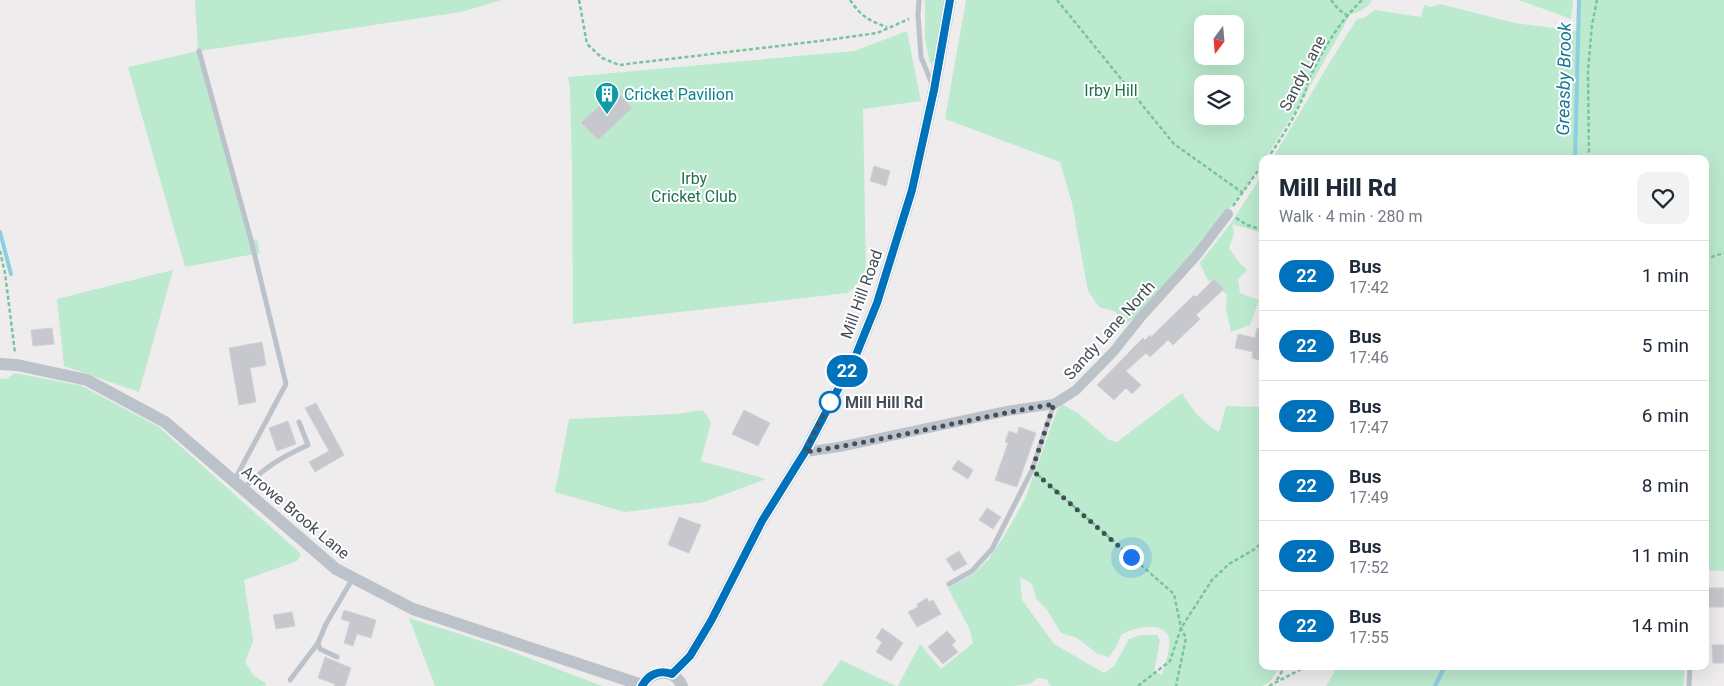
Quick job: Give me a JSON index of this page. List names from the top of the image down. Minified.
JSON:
{"streets":{"street":["Mill Hill Road","Sandy Lane North","Arrowe Brook Lane"],"path":["Sandy Lane"]},"crossings":[["Mill Hill Road","Sandy Lane North"]],"water":["Greasby Brook"],"parks":["Irby Hill","Irby Cricket Club"],"places":{"building":["Cricket Pavilion"],"other":["Mill Hill Rd"]},"lines":["bus line 22"],"north":"bottom","page":{"on_map":"22","heading":["Mill Hill Rd","Walk · 4 min · 280 m"],"list":[{"mark":"22","name":"Bus","note":"17:42","value":"1 min"},{"mark":"22","name":"Bus","note":"17:46","value":"5 min"},{"mark":"22","name":"Bus","note":"17:47","value":"6 min"},{"mark":"22","name":"Bus","note":"17:49","value":"8 min"},{"mark":"22","name":"Bus","note":"17:52","value":"11 min"},{"mark":"22","name":"Bus","note":"17:55","value":"14 min"}]}}
